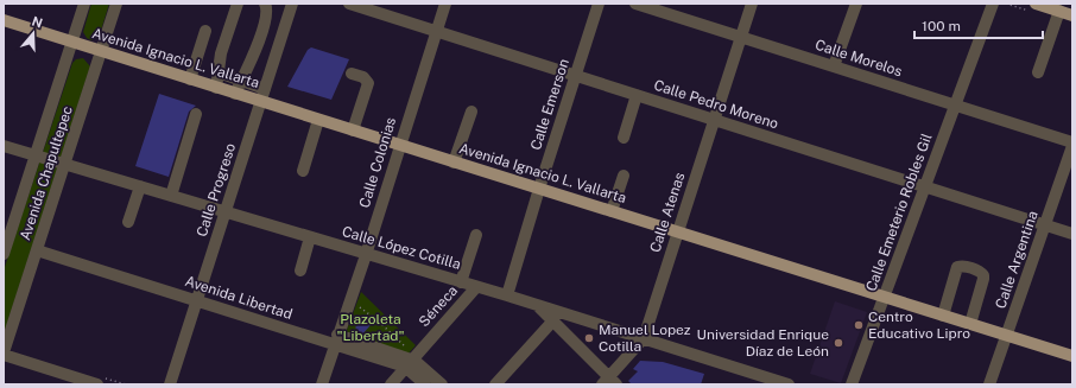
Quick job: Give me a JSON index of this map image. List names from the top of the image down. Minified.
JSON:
{"streets":{"main road":["Avenida Ignacio L. Vallarta"],"street":["Calle Morelos","Calle Emerson","Calle Pedro Moreno","Calle Colonias","Avenida Chapultepec","Calle Progreso","Calle Atenas","Calle Emeterio Robles Gil","Calle López Cotilla","Calle Argentina","Avenida Libertad","Séneca"]},"crossings":[["Avenida Ignacio L. Vallarta","Calle Emerson"],["Avenida Ignacio L. Vallarta","Calle Colonias"],["Avenida Ignacio L. Vallarta","Avenida Chapultepec"],["Avenida Ignacio L. Vallarta","Calle Progreso"],["Avenida Ignacio L. Vallarta","Calle Atenas"],["Avenida Ignacio L. Vallarta","Calle Emeterio Robles Gil"],["Avenida Ignacio L. Vallarta","Calle Argentina"],["Calle Morelos","Calle Atenas"],["Calle Morelos","Calle Emeterio Robles Gil"],["Calle Morelos","Calle Argentina"],["Calle Emerson","Calle Pedro Moreno"],["Calle Emerson","Calle López Cotilla"],["Calle Pedro Moreno","Calle Colonias"],["Calle Pedro Moreno","Calle Atenas"],["Calle Pedro Moreno","Calle Emeterio Robles Gil"],["Calle Pedro Moreno","Calle Argentina"],["Calle Colonias","Calle López Cotilla"],["Calle Colonias","Avenida Libertad"],["Avenida Chapultepec","Calle López Cotilla"],["Avenida Chapultepec","Avenida Libertad"],["Calle Progreso","Calle López Cotilla"],["Calle Progreso","Avenida Libertad"],["Calle Atenas","Calle López Cotilla"],["Calle López Cotilla","Séneca"],["Avenida Libertad","Séneca"]],"parks":["Plazoleta \"Libertad\""],"places":["Centro Educativo Lipro","Manuel Lopez Cotilla","Universidad Enrique Díaz de León"],"scale_bar":"100 m","north":"top"}
